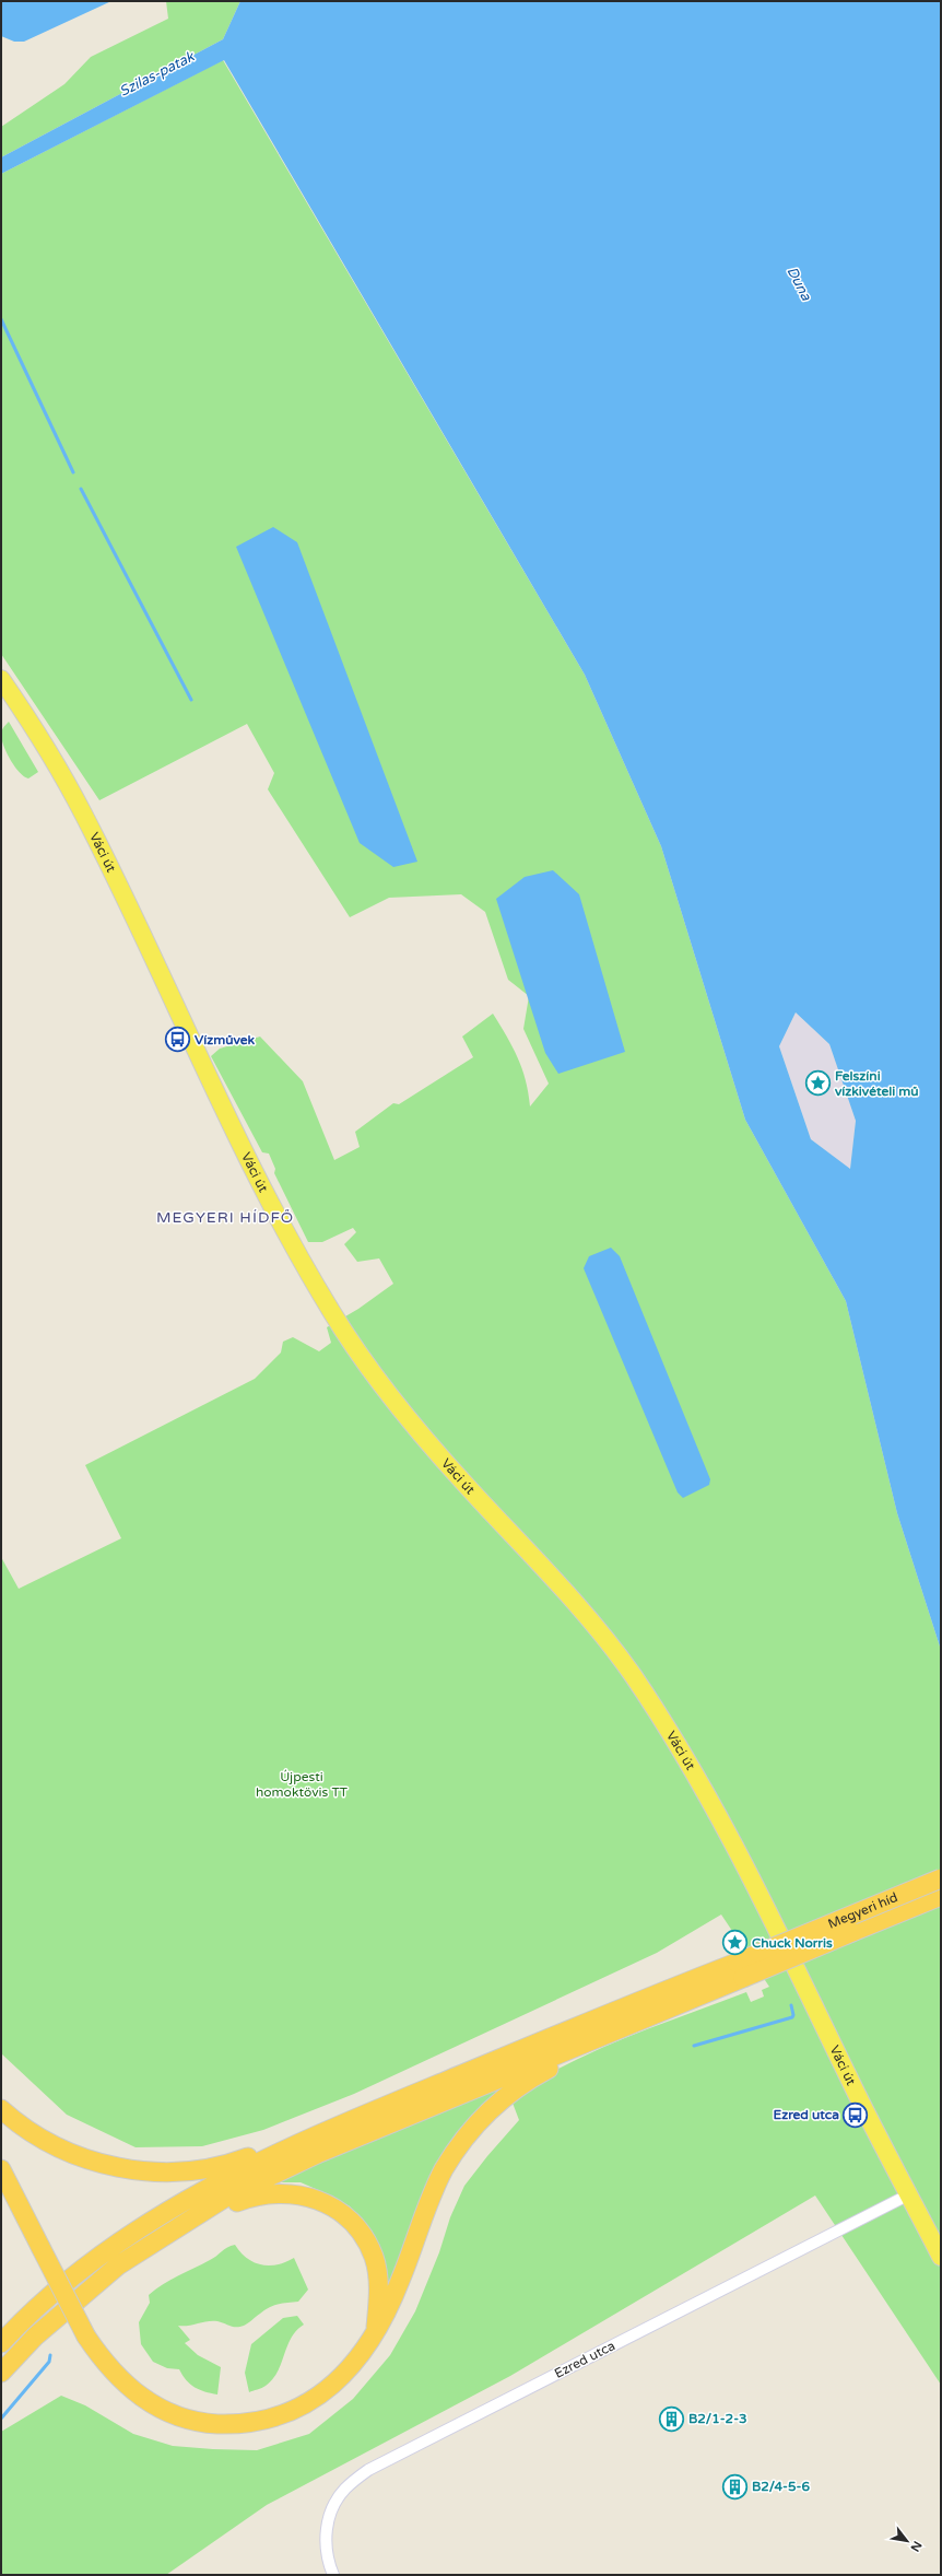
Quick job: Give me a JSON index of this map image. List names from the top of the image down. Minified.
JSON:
{"streets":{"highway":["Megyeri híd"],"main road":["Váci út"],"street":["Ezred utca"]},"crossings":[["Váci út","Ezred utca"]],"districts":["MEGYERI HÍDFŐ"],"water":["Szilas-patak","Duna"],"parks":["Újpesti homoktövis TT"],"places":{"bus stop":["Vízművek","Ezred utca"],"place":["Felszíni vízkivételi mű","Chuck Norris"],"building":["B2/1-2-3","B2/4-5-6"]},"north":"bottom right"}
